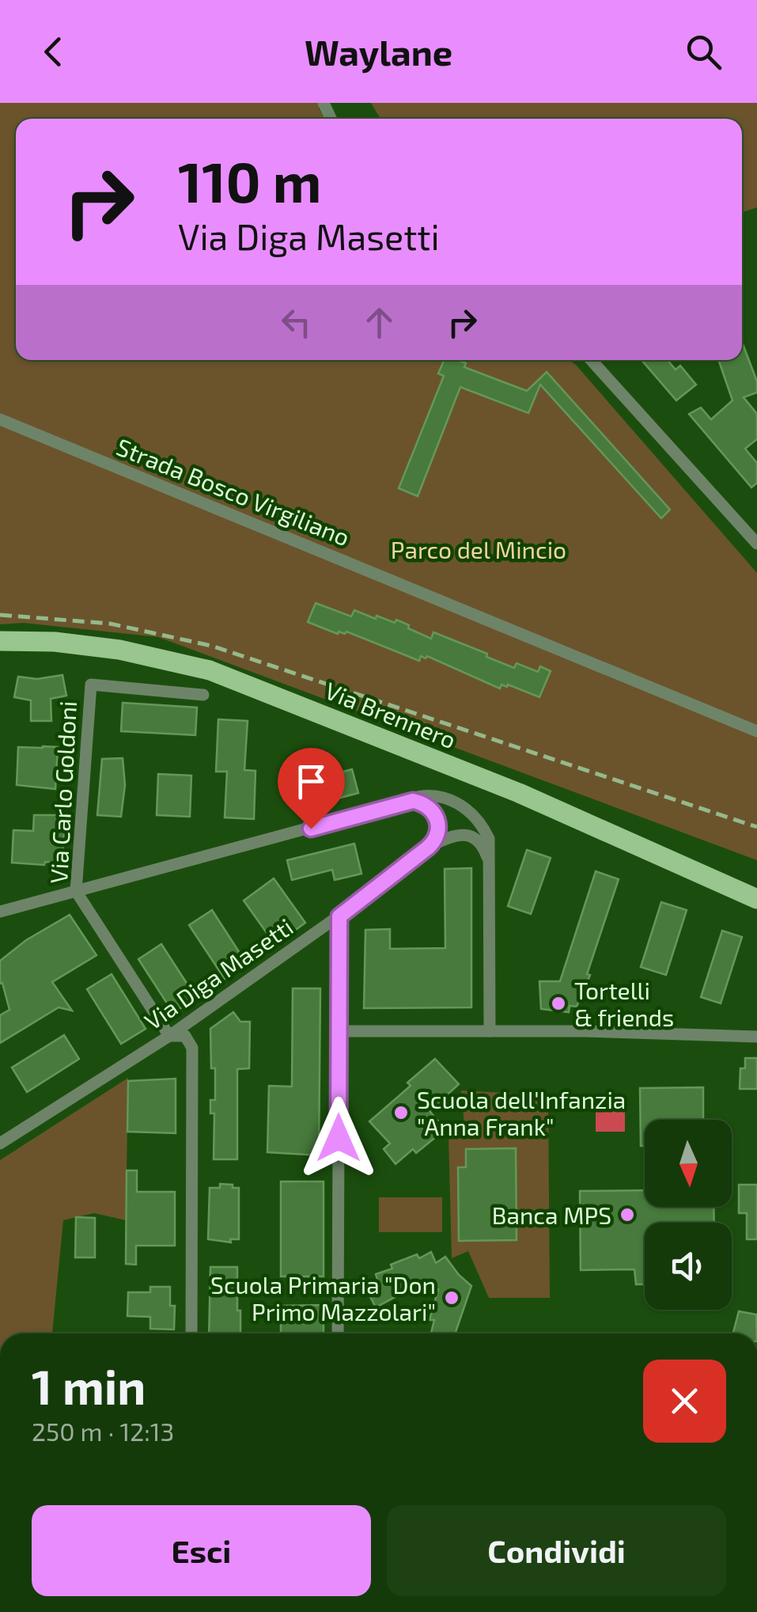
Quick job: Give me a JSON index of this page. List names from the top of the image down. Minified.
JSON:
{"streets":{"main road":["Via Brennero"],"street":["Strada Bosco Virgiliano","Via Carlo Goldoni","Via Diga Masetti"]},"crossings":[["Via Carlo Goldoni","Via Diga Masetti"]],"parks":["Parco del Mincio"],"places":["Tortelli & friends","Scuola dell'Infanzia \"Anna Frank\"","Banca MPS","Scuola Primaria \"Don Primo Mazzolari\""],"north":"bottom","page":{"header":"Waylane","turn":["110 m","Via Diga Masetti"],"heading":["1 min","250 m · 12:13"],"buttons":["Esci","Condividi"]}}
